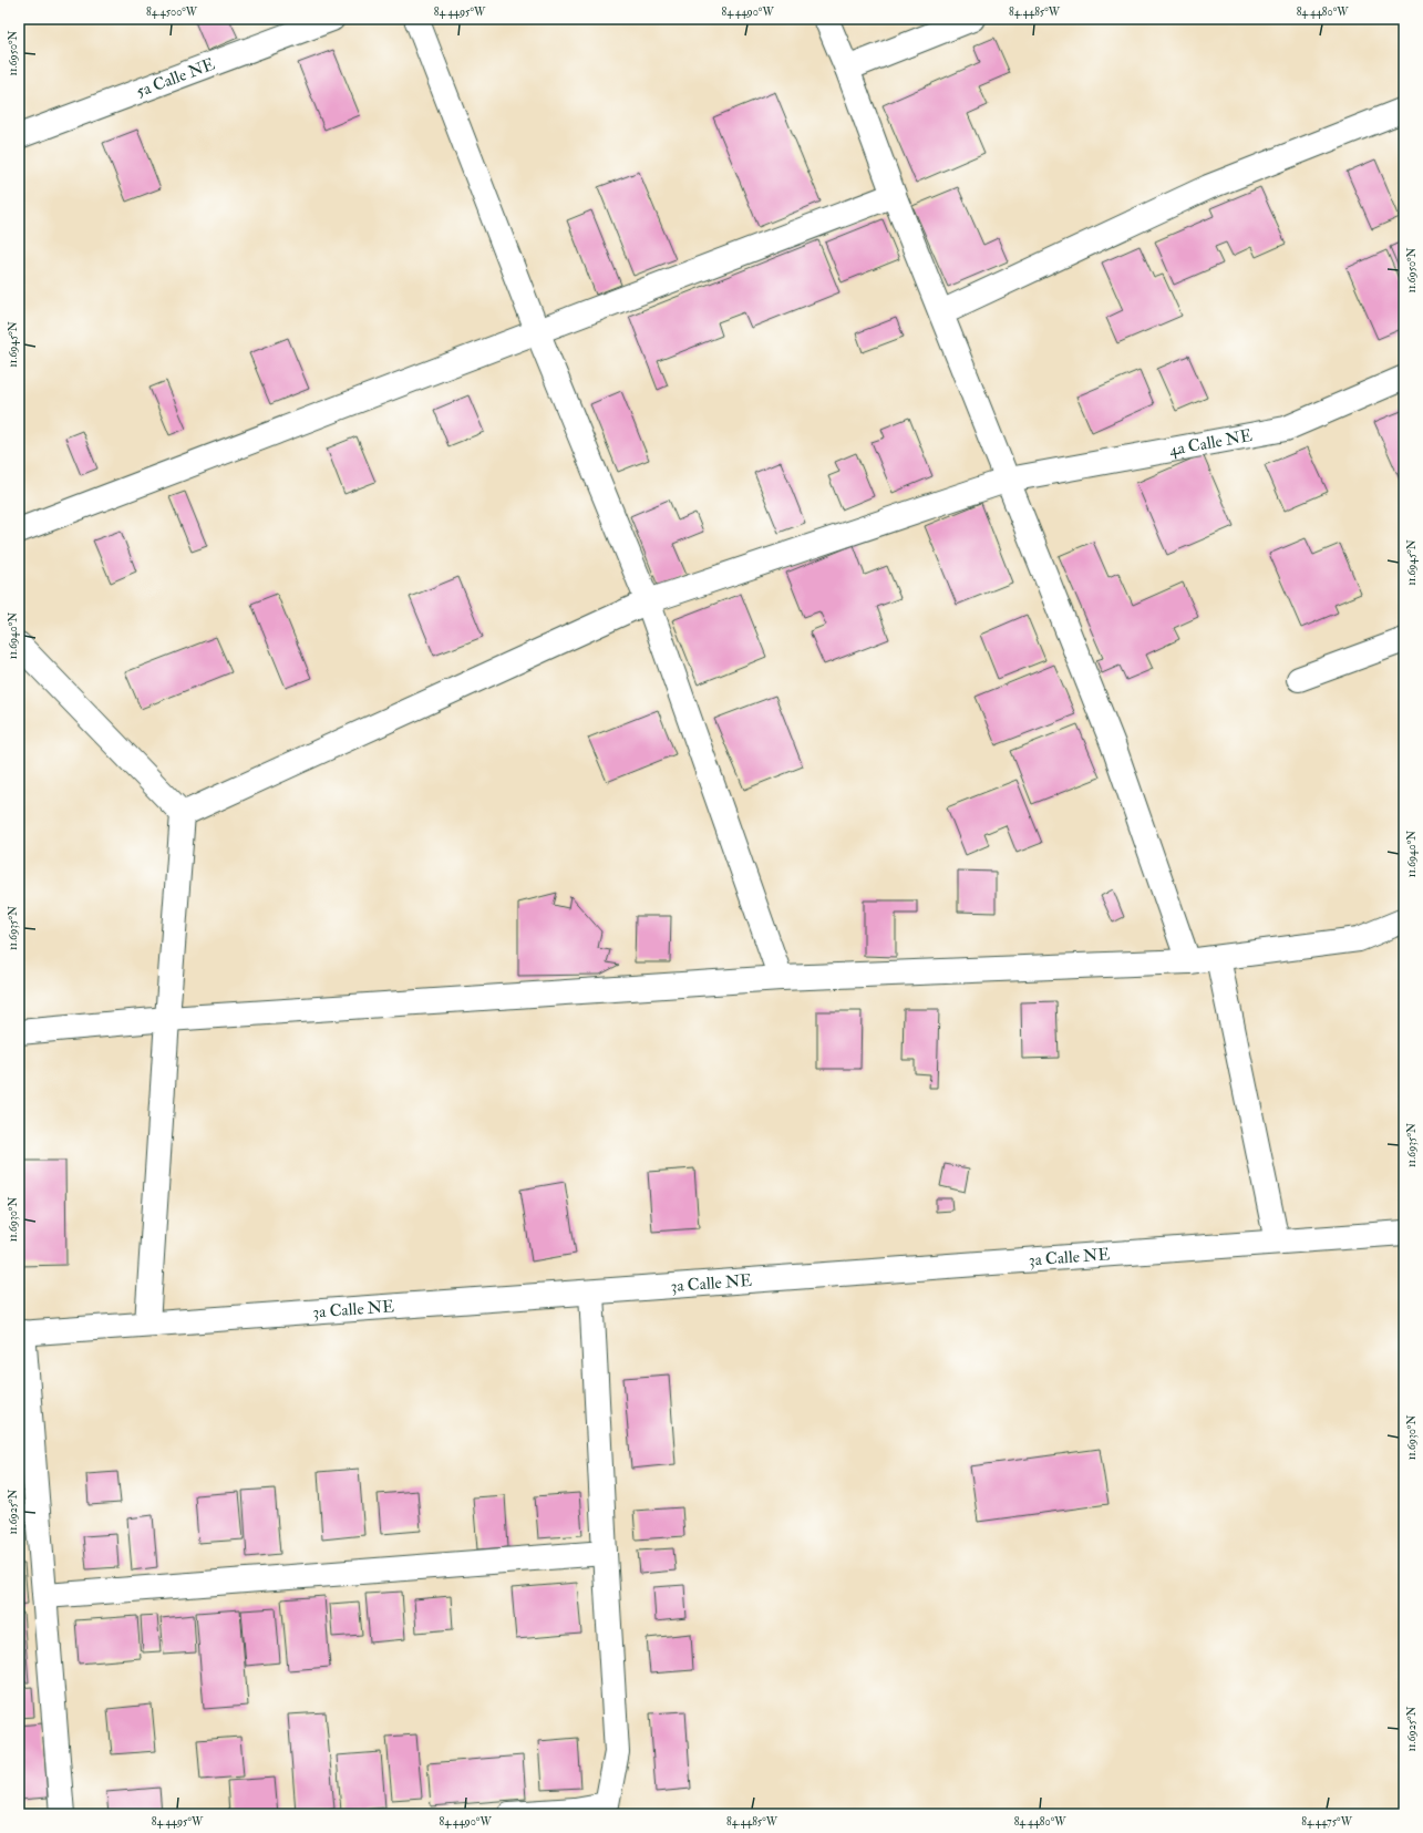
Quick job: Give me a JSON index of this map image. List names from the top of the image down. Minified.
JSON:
{"streets":{"street":["5a Calle NE","4a Calle NE","3a Calle NE"]},"coordinates":["84.4500°W","84.4495°W","84.4490°W","84.4485°W","84.4480°W","11.6950°N","11.6945°N","11.6940°N","11.6935°N","11.6930°N","11.6925°N","84.4475°W"]}
